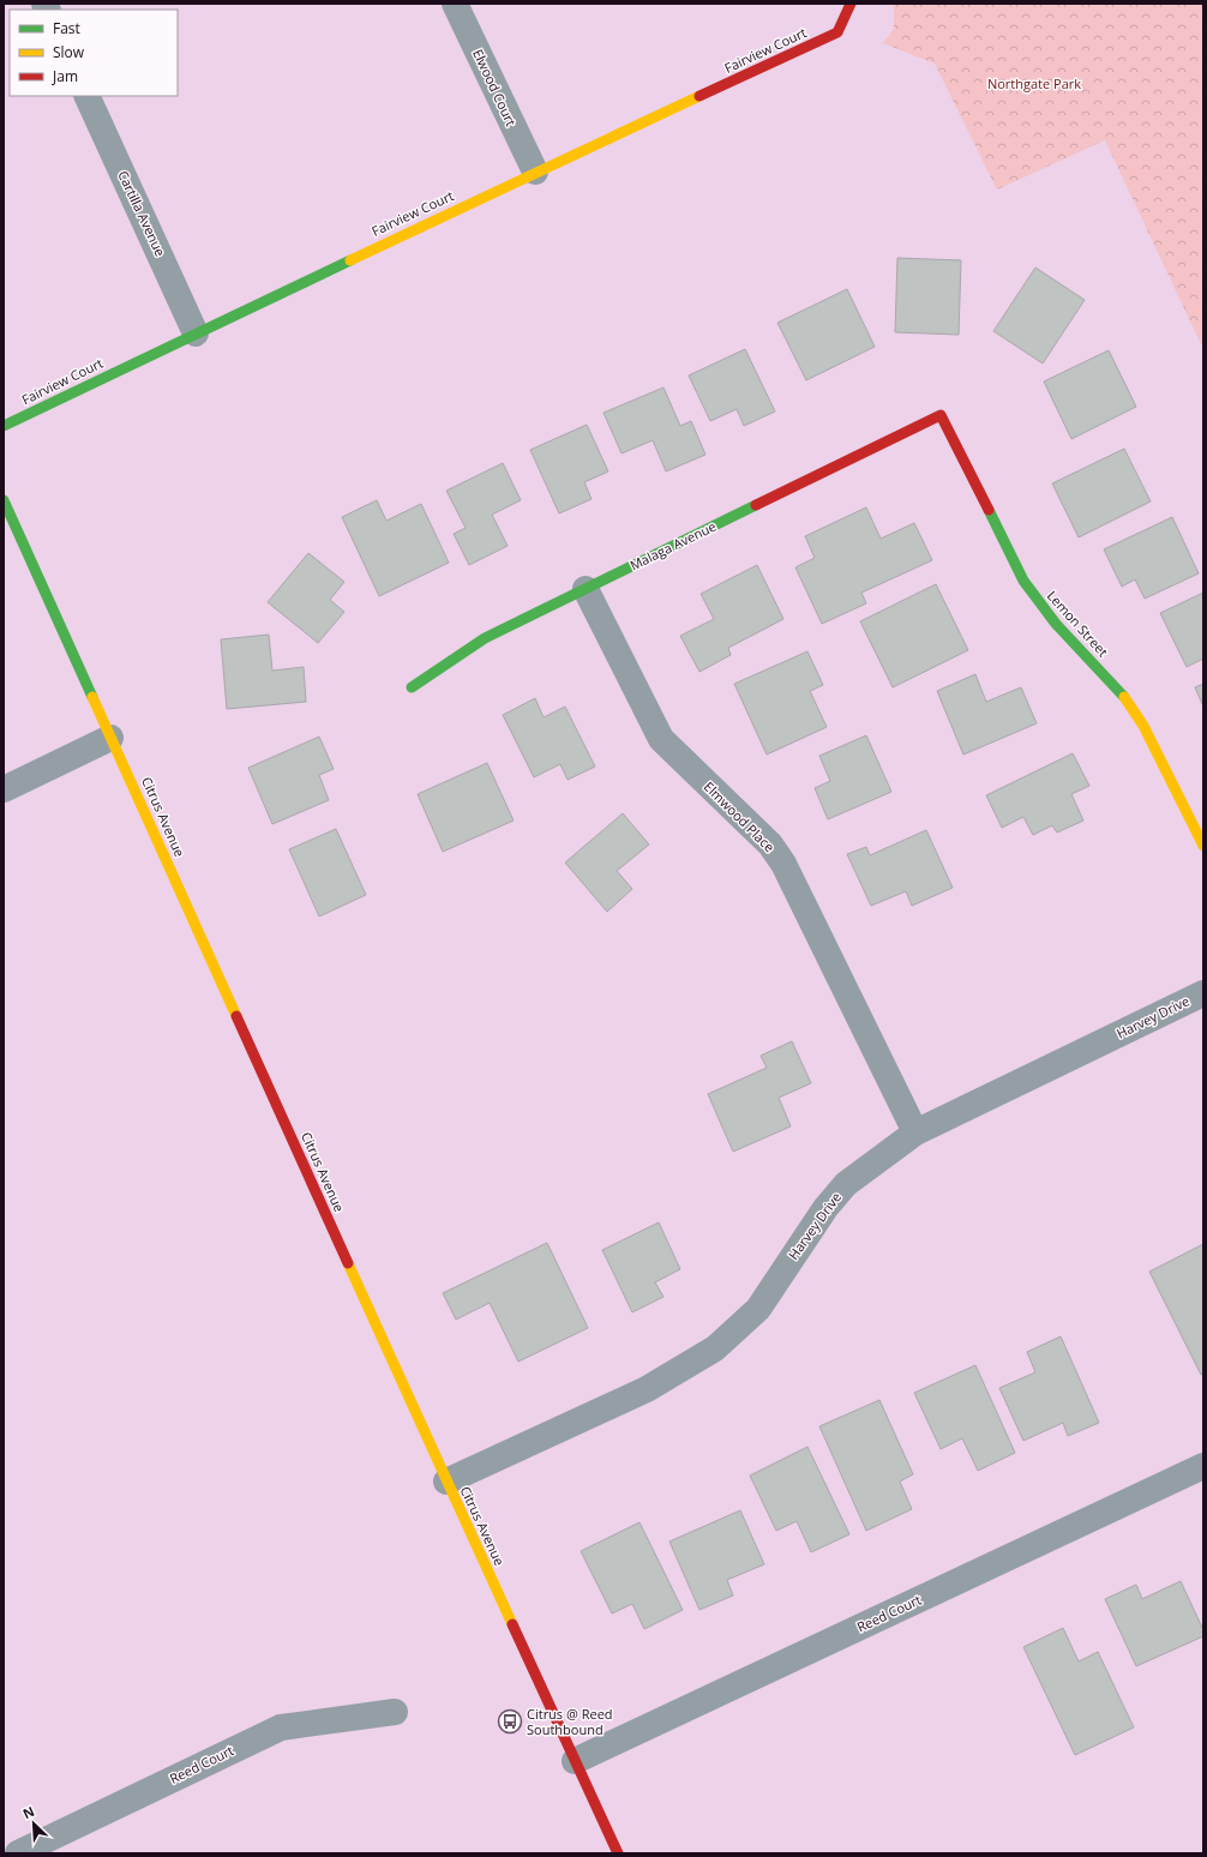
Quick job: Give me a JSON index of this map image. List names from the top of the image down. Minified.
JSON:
{"streets":{"street":["Fairview Court","Elwood Court","Cartilla Avenue","Malaga Avenue","Lemon Street","Citrus Avenue","Elmwood Place","Harvey Drive","Reed Court"]},"crossings":[["Fairview Court","Elwood Court"],["Fairview Court","Cartilla Avenue"],["Malaga Avenue","Lemon Street"],["Malaga Avenue","Elmwood Place"],["Citrus Avenue","Harvey Drive"],["Citrus Avenue","Reed Court"],["Elmwood Place","Harvey Drive"]],"parks":["Northgate Park"],"places":{"bus stop":["Citrus @ Reed Southbound"]},"legend":["Fast","Slow","Jam"],"north":"top left"}
